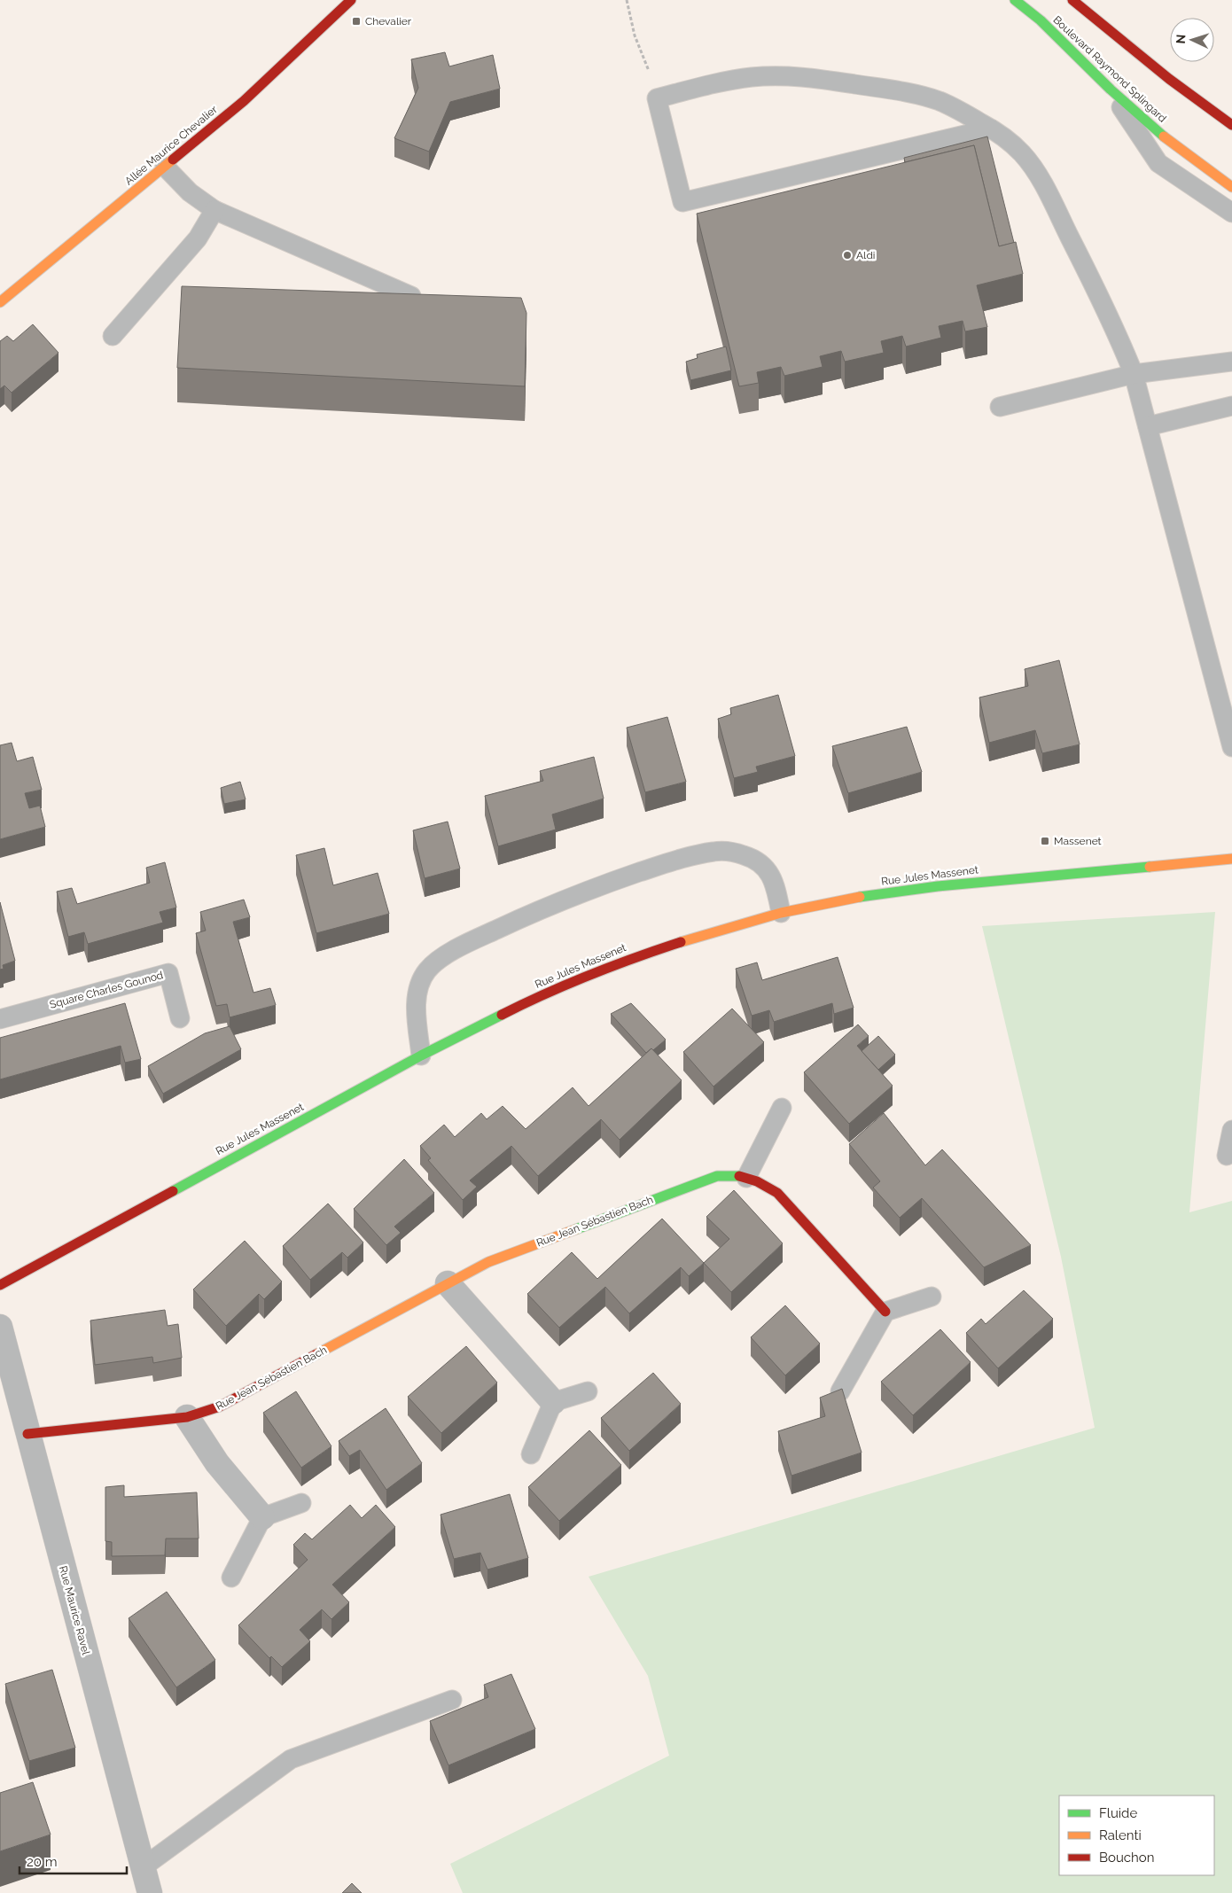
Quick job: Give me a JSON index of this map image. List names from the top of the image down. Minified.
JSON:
{"streets":{"street":["Boulevard Raymond Splingard","Allée Maurice Chevalier","Rue Jules Massenet","Rue Jean Sébastien Bach","Rue Maurice Ravel"],"lane":["Square Charles Gounod"]},"crossings":[["Rue Jean Sébastien Bach","Rue Maurice Ravel"]],"places":{"transit":["Chevalier","Massenet"],"other":["Aldi"]},"legend":["Fluide","Ralenti","Bouchon"],"scale_bar":"20 m","north":"left"}
